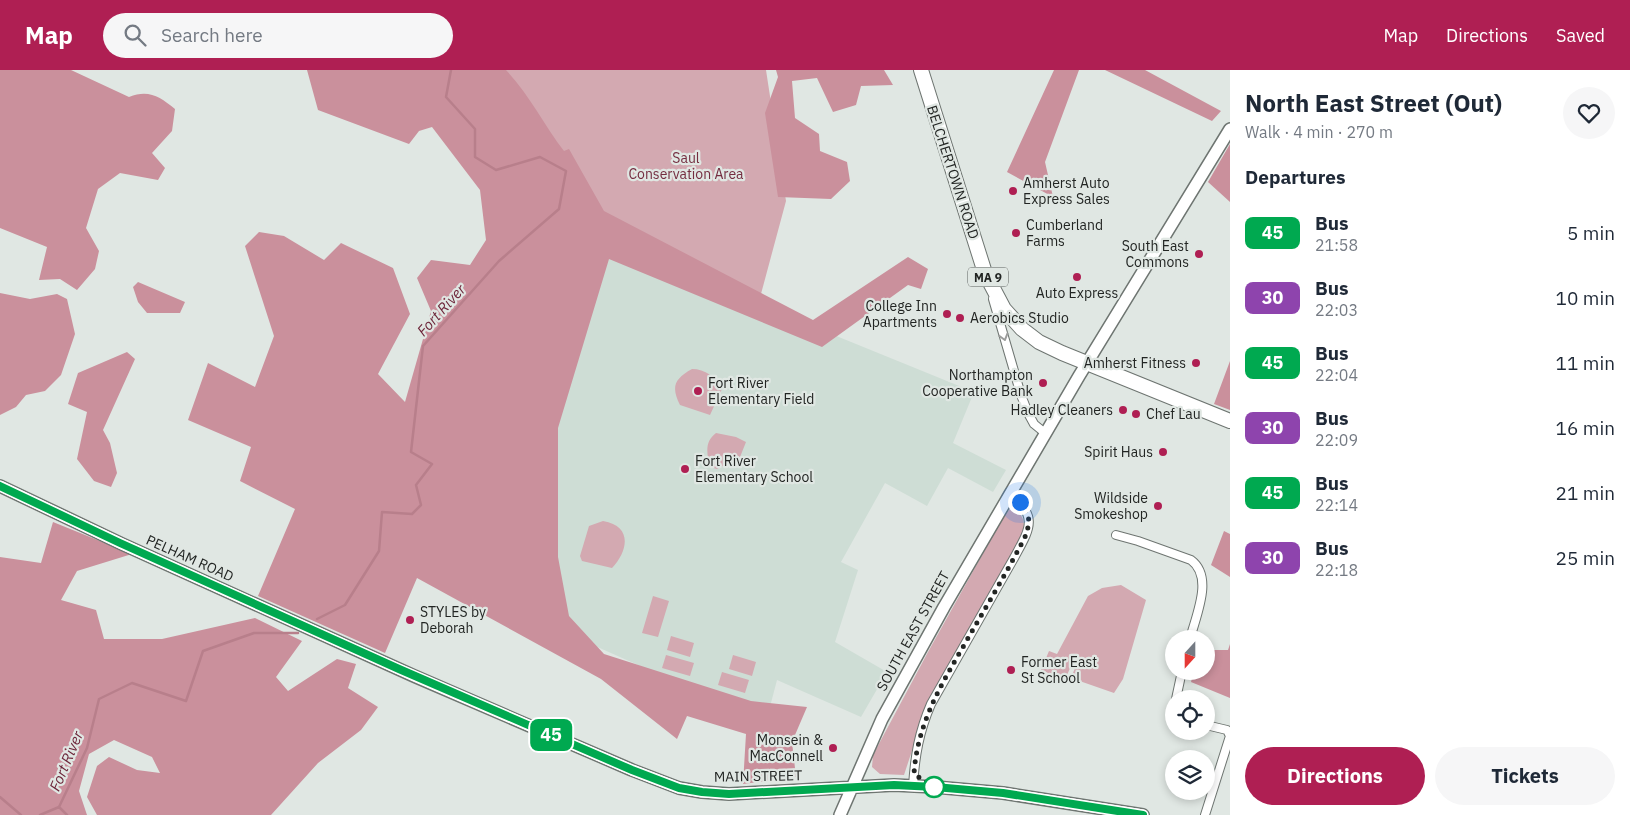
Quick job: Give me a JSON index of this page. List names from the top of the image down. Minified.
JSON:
{"streets":{"highway":["BELCHERTOWN ROAD","MA 9"],"main road":["PELHAM ROAD","SOUTH EAST STREET","MAIN STREET"]},"crossings":[["BELCHERTOWN ROAD","MA 9"],["BELCHERTOWN ROAD","SOUTH EAST STREET"],["MA 9","SOUTH EAST STREET"],["PELHAM ROAD","MAIN STREET"],["SOUTH EAST STREET","MAIN STREET"]],"water":["Fort River"],"parks":["Saul Conservation Area"],"places":["Amherst Auto Express Sales","Cumberland Farms","South East Commons","Auto Express","College Inn Apartments","Aerobics Studio","Amherst Fitness","Northampton Cooperative Bank","Fort River Elementary Field","Hadley Cleaners","Chef Lau","Spirit Haus","Fort River Elementary School","Wildside Smokeshop","STYLES by Deborah","Former East St School","Monsein & MacConnell"],"lines":["bus line 45"],"north":"bottom","page":{"header":"Map","search":"Search here","nav":["Map","Directions","Saved"],"on_map":"45","heading":[["North East Street (Out)","Walk · 4 min · 270 m"],"Departures"],"list":[{"mark":"45","name":"Bus","note":"21:58","value":"5 min"},{"mark":"30","name":"Bus","note":"22:03","value":"10 min"},{"mark":"45","name":"Bus","note":"22:04","value":"11 min"},{"mark":"30","name":"Bus","note":"22:09","value":"16 min"},{"mark":"45","name":"Bus","note":"22:14","value":"21 min"},{"mark":"30","name":"Bus","note":"22:18","value":"25 min"}],"buttons":["Directions","Tickets"]}}
